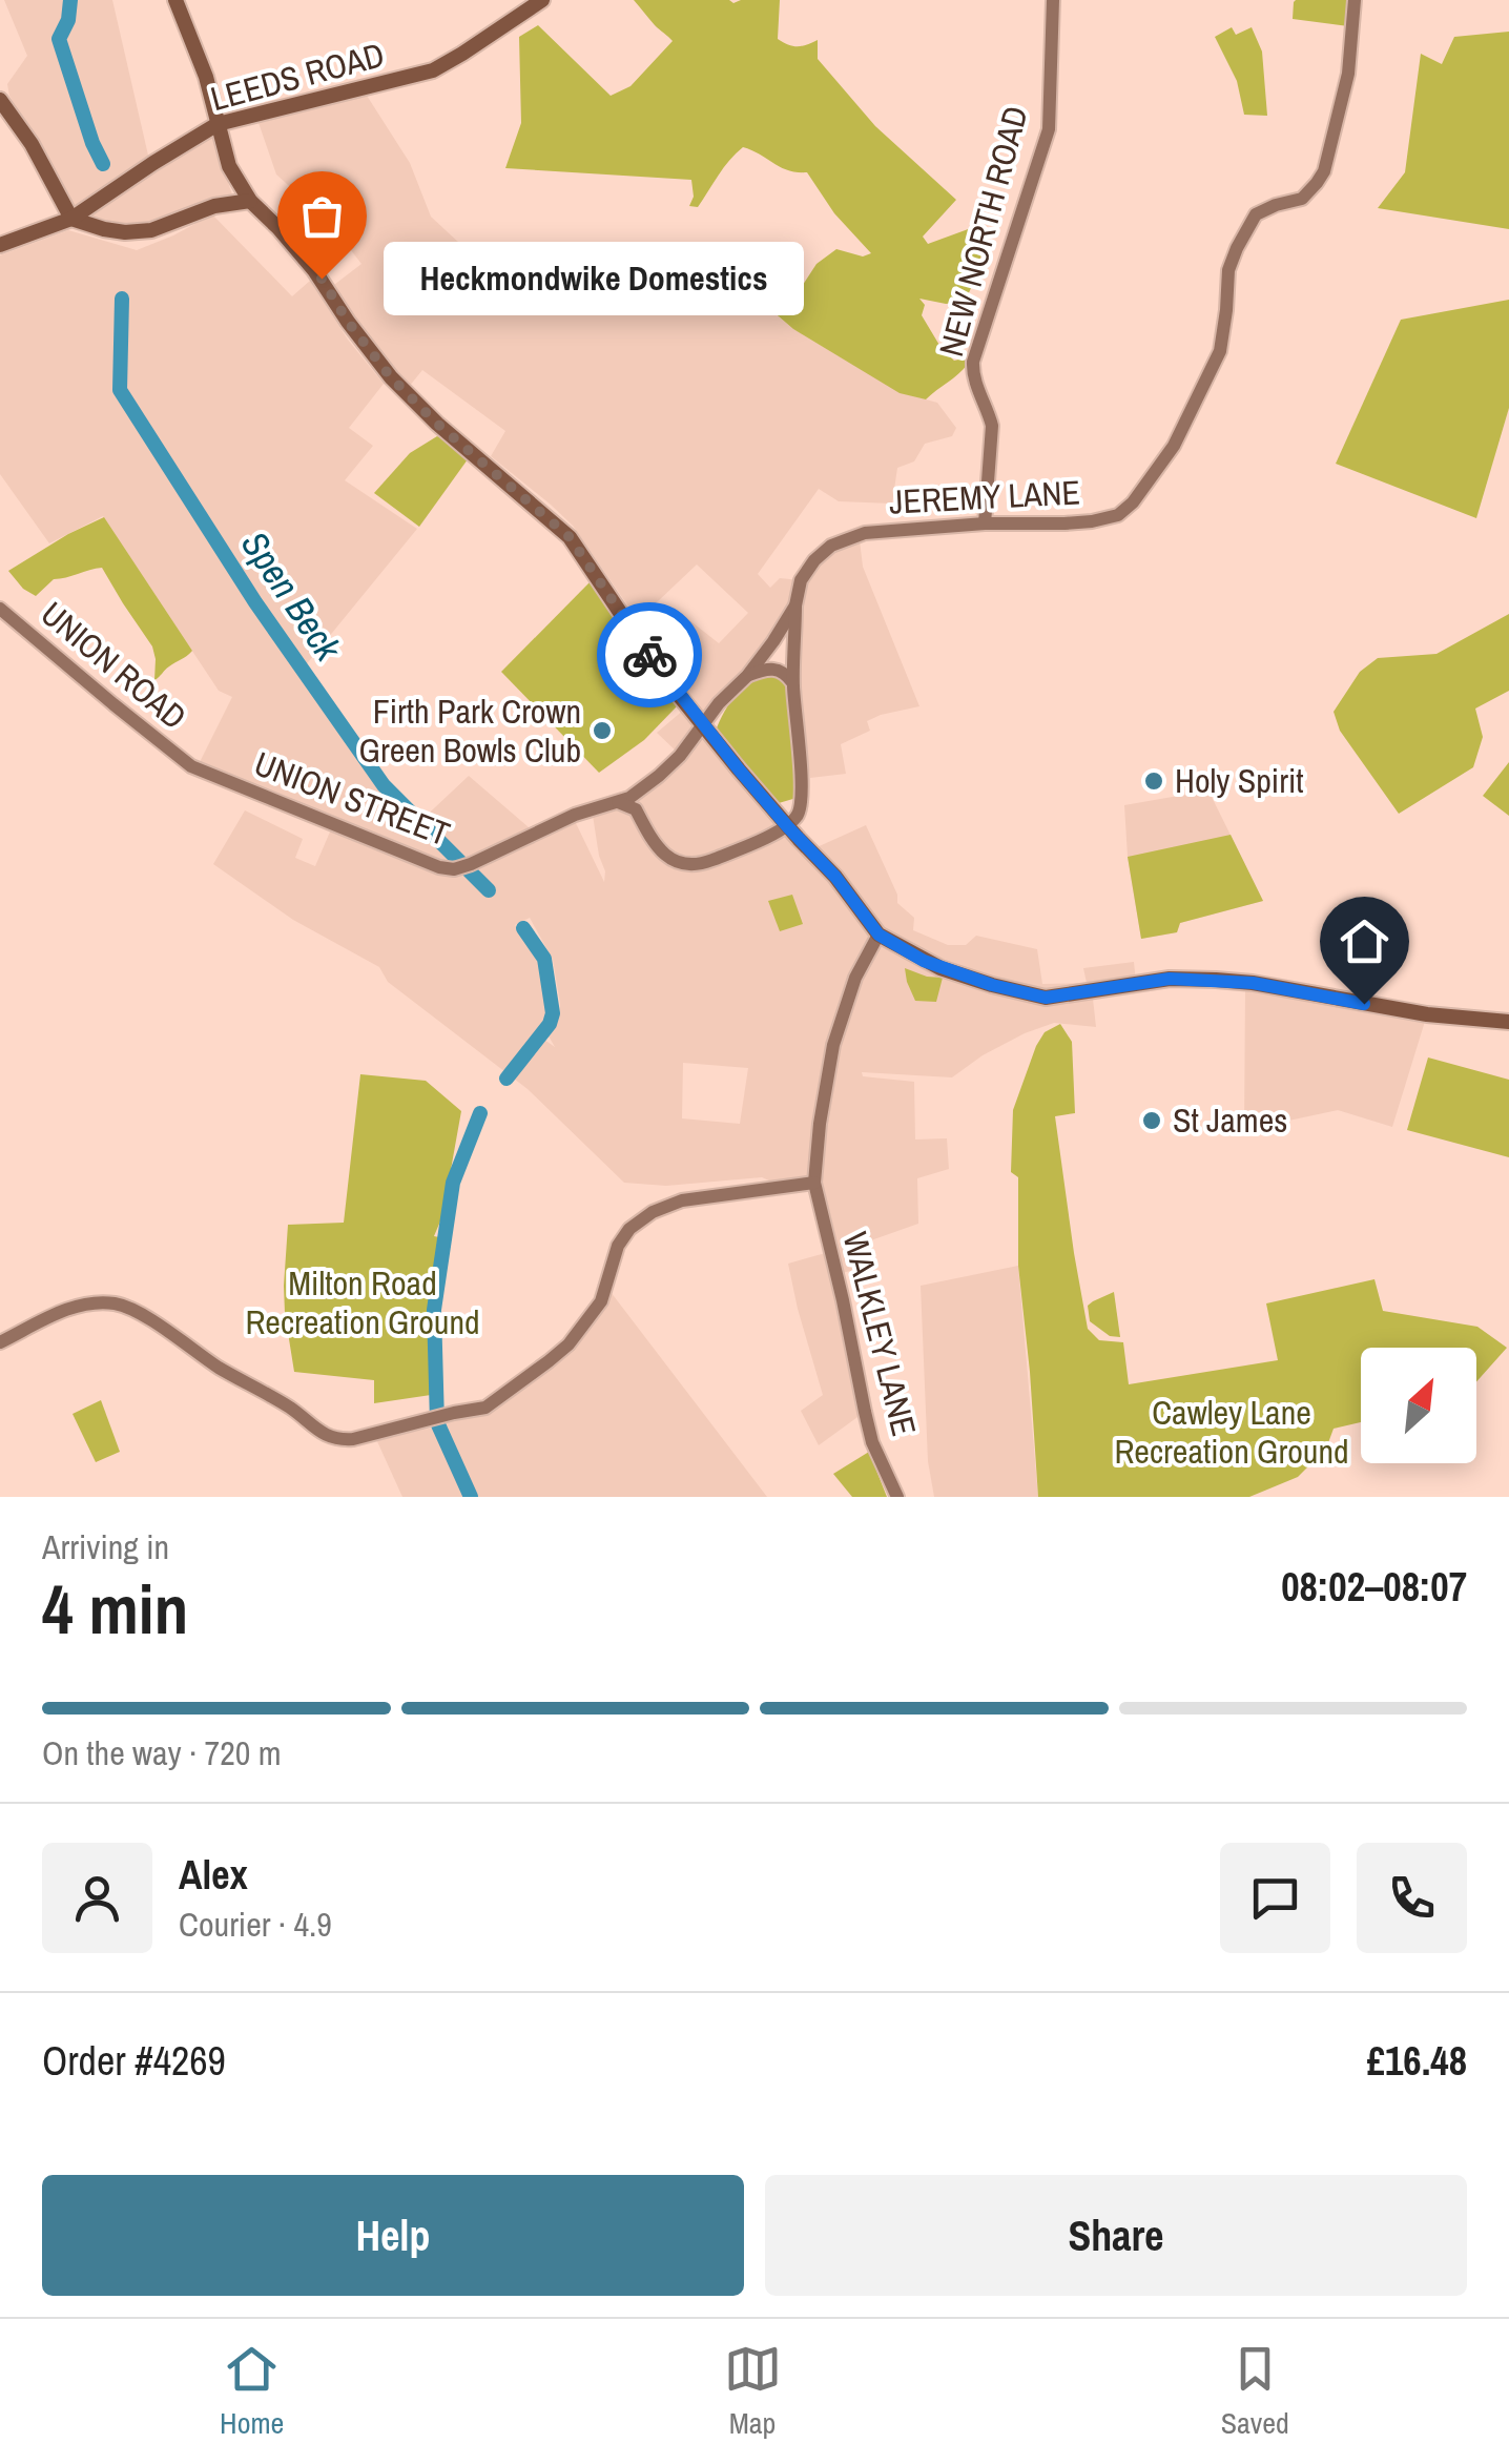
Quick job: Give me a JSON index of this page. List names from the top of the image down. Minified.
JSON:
{"streets":{"main road":["LEEDS ROAD"],"street":["NEW NORTH ROAD","JEREMY LANE","UNION ROAD","UNION STREET","WALKLEY LANE"]},"crossings":[["NEW NORTH ROAD","JEREMY LANE"],["JEREMY LANE","UNION STREET"],["UNION ROAD","UNION STREET"]],"water":["Spen Beck"],"parks":["Milton Road Recreation Ground","Cawley Lane Recreation Ground"],"places":["Heckmondwike Domestics","Firth Park Crown Green Bowls Club","Holy Spirit","St James"],"north":"top right","page":{"bubble":"Heckmondwike Domestics","heading":["4 min","Arriving in","08:02–08:07"],"panel":["Alex","Courier · 4.9","Order #4269","£16.48"],"bar":"On the way · 720 m","buttons":["Help","Share"],"tabs":["Home","Map","Saved"]}}
